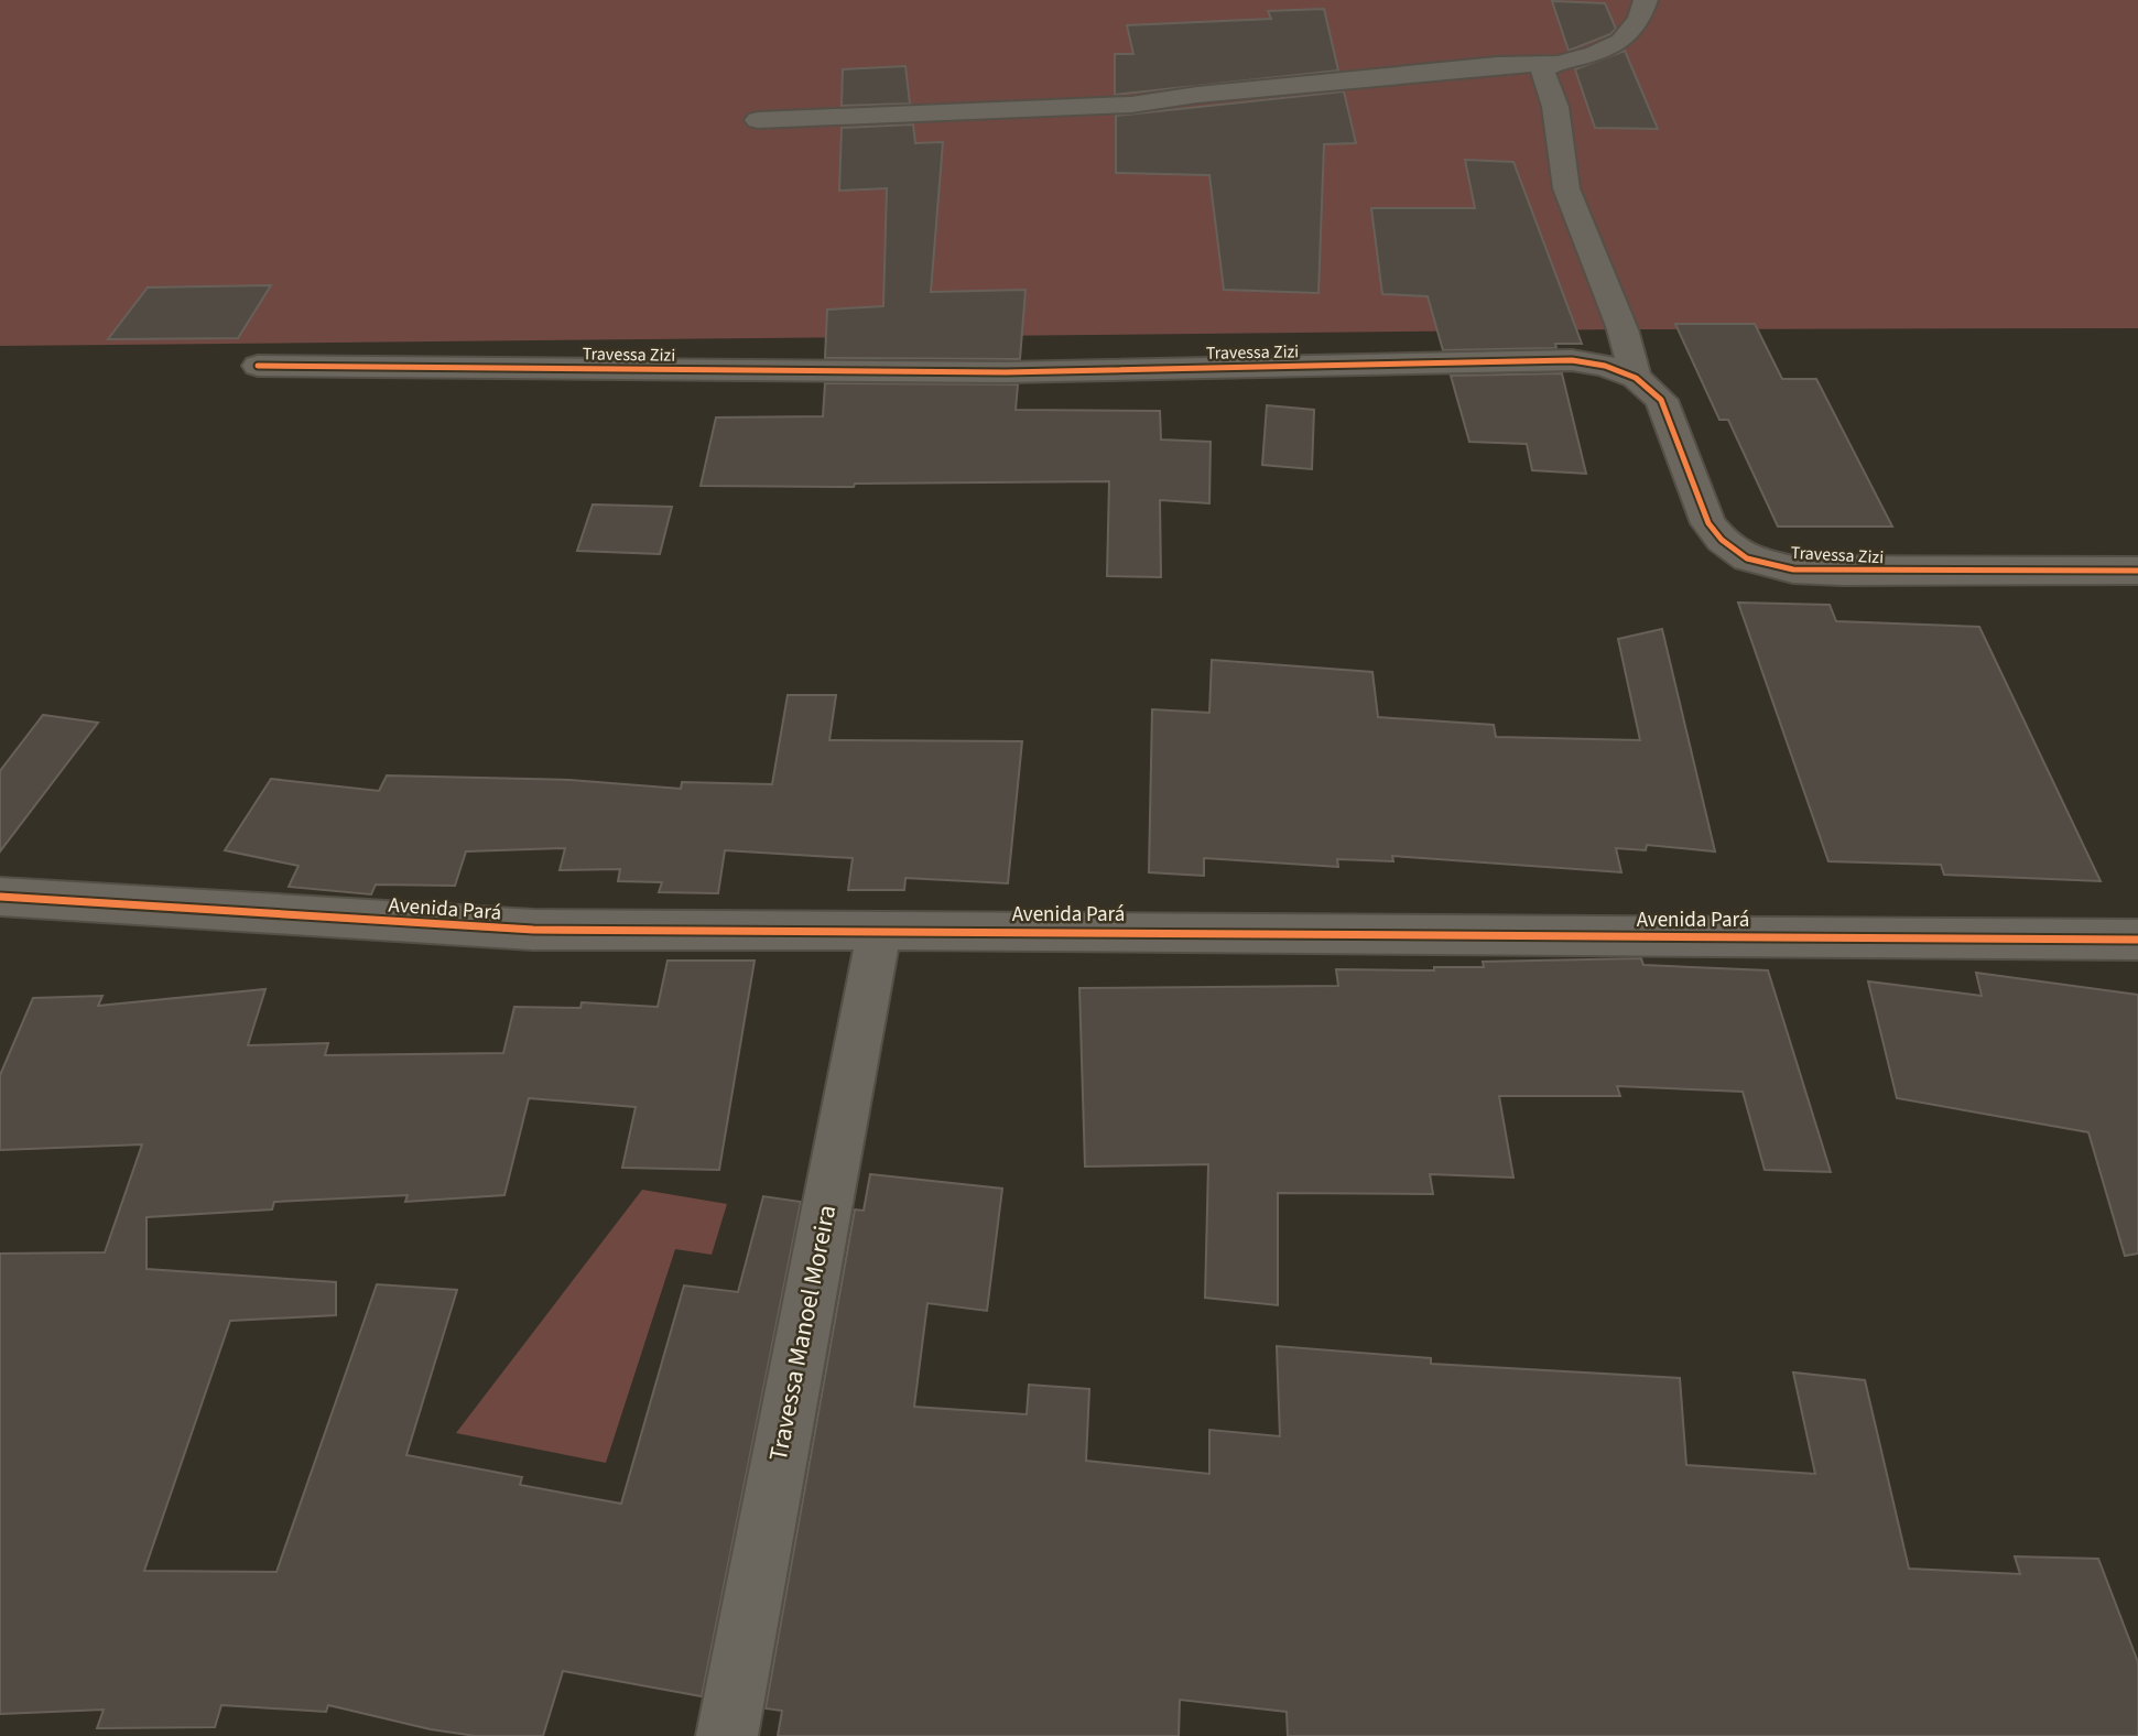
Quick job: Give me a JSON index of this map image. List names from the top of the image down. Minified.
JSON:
{"streets":{"street":["Travessa Zizi","Avenida Pará","Travessa Manoel Moreira"]},"crossings":[["Avenida Pará","Travessa Manoel Moreira"]]}
